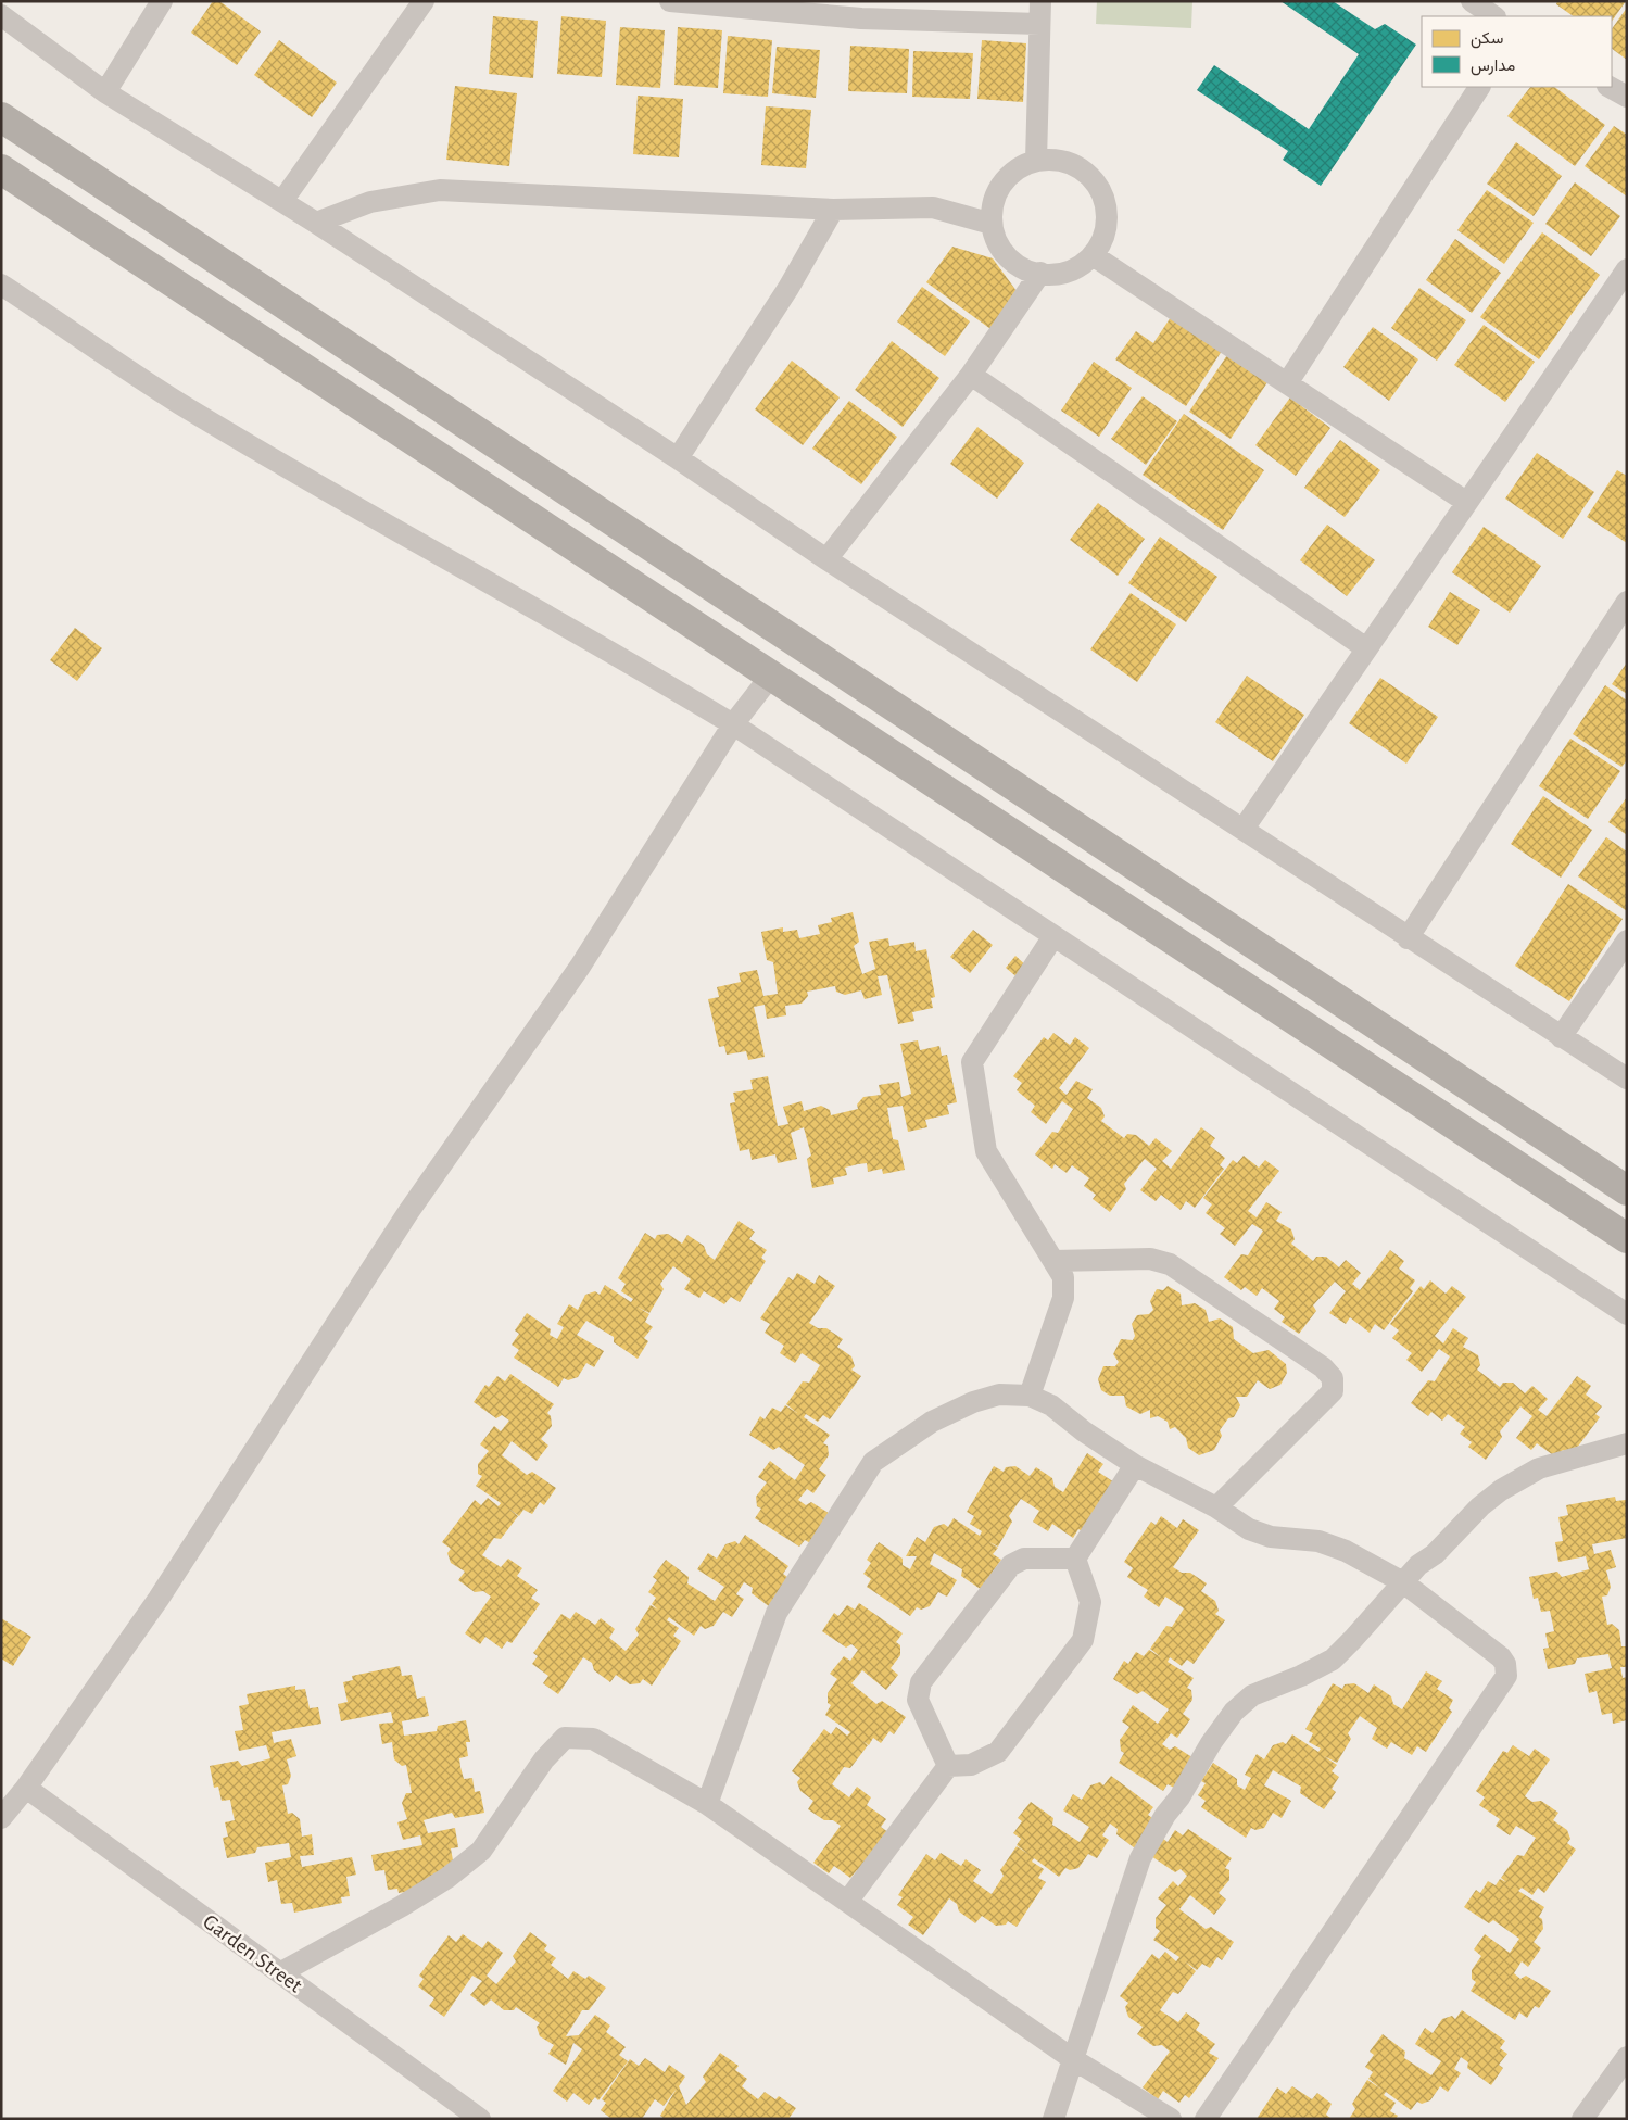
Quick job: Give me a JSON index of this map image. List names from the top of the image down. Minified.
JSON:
{"streets":{"street":["Garden Street"]},"legend":["سكن","مدارس"]}
